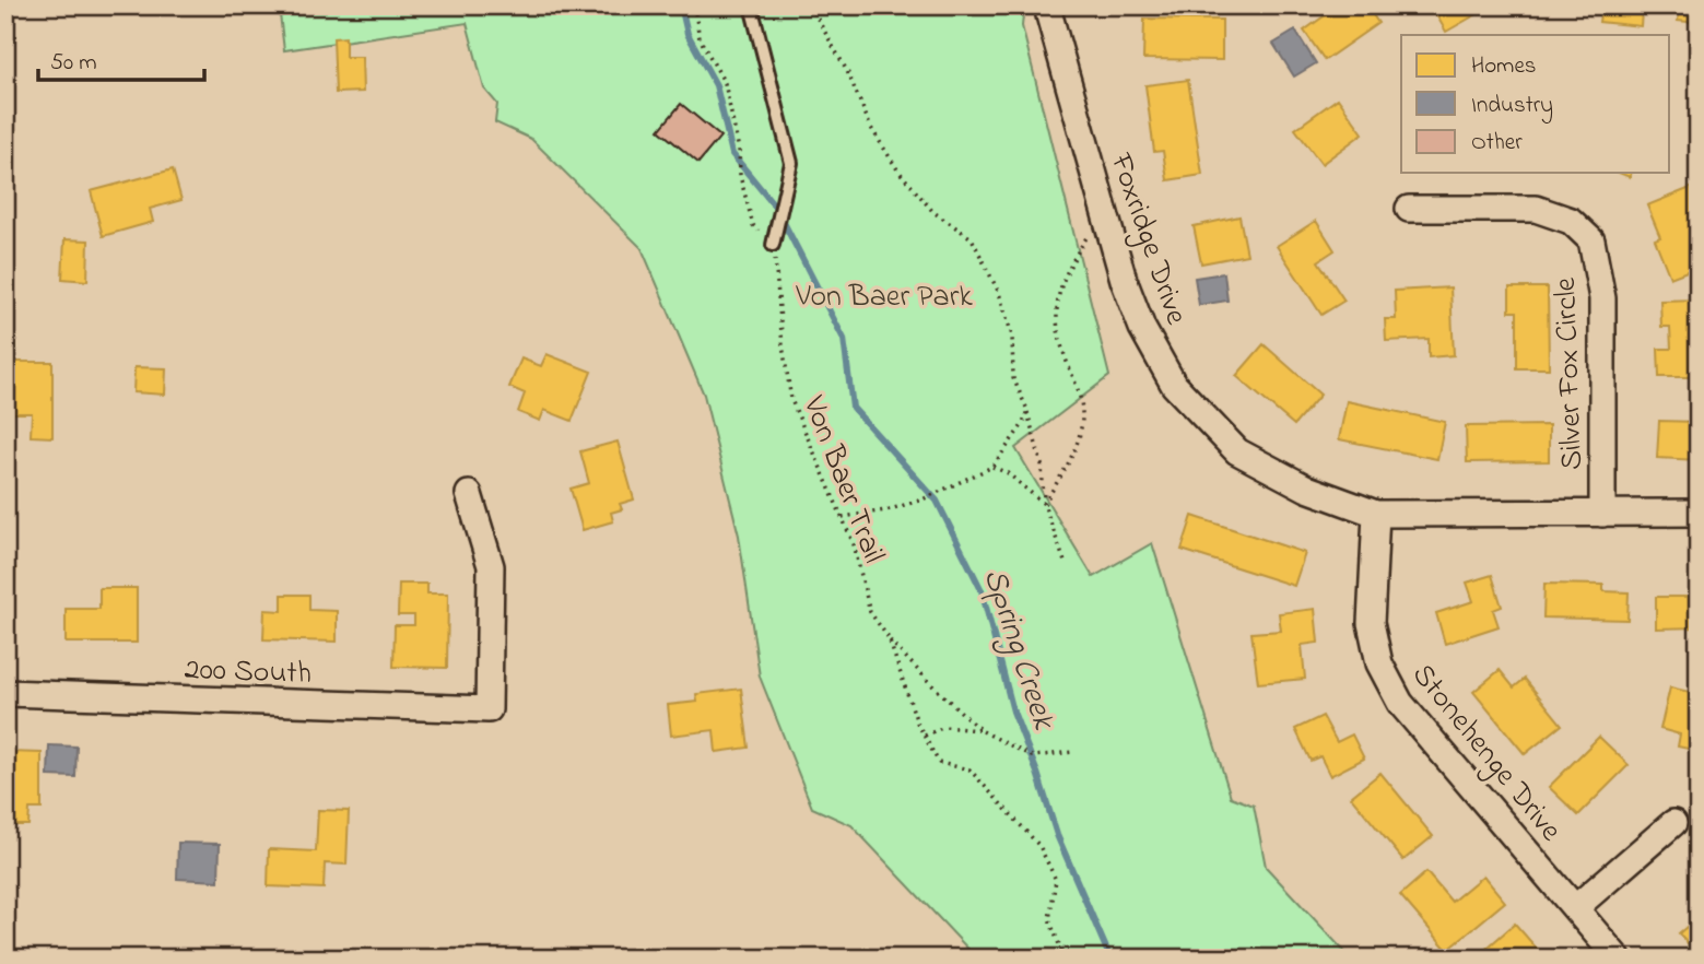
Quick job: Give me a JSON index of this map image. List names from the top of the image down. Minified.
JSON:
{"streets":{"street":["Foxridge Drive","Silver Fox Circle","200 South","Stonehenge Drive"],"path":["Von Baer Trail"]},"crossings":[["Foxridge Drive","Silver Fox Circle"],["Foxridge Drive","Stonehenge Drive"]],"water":["Spring Creek"],"parks":["Von Baer Park"],"legend":["Homes","Industry","Other"],"scale_bar":"50 m"}
